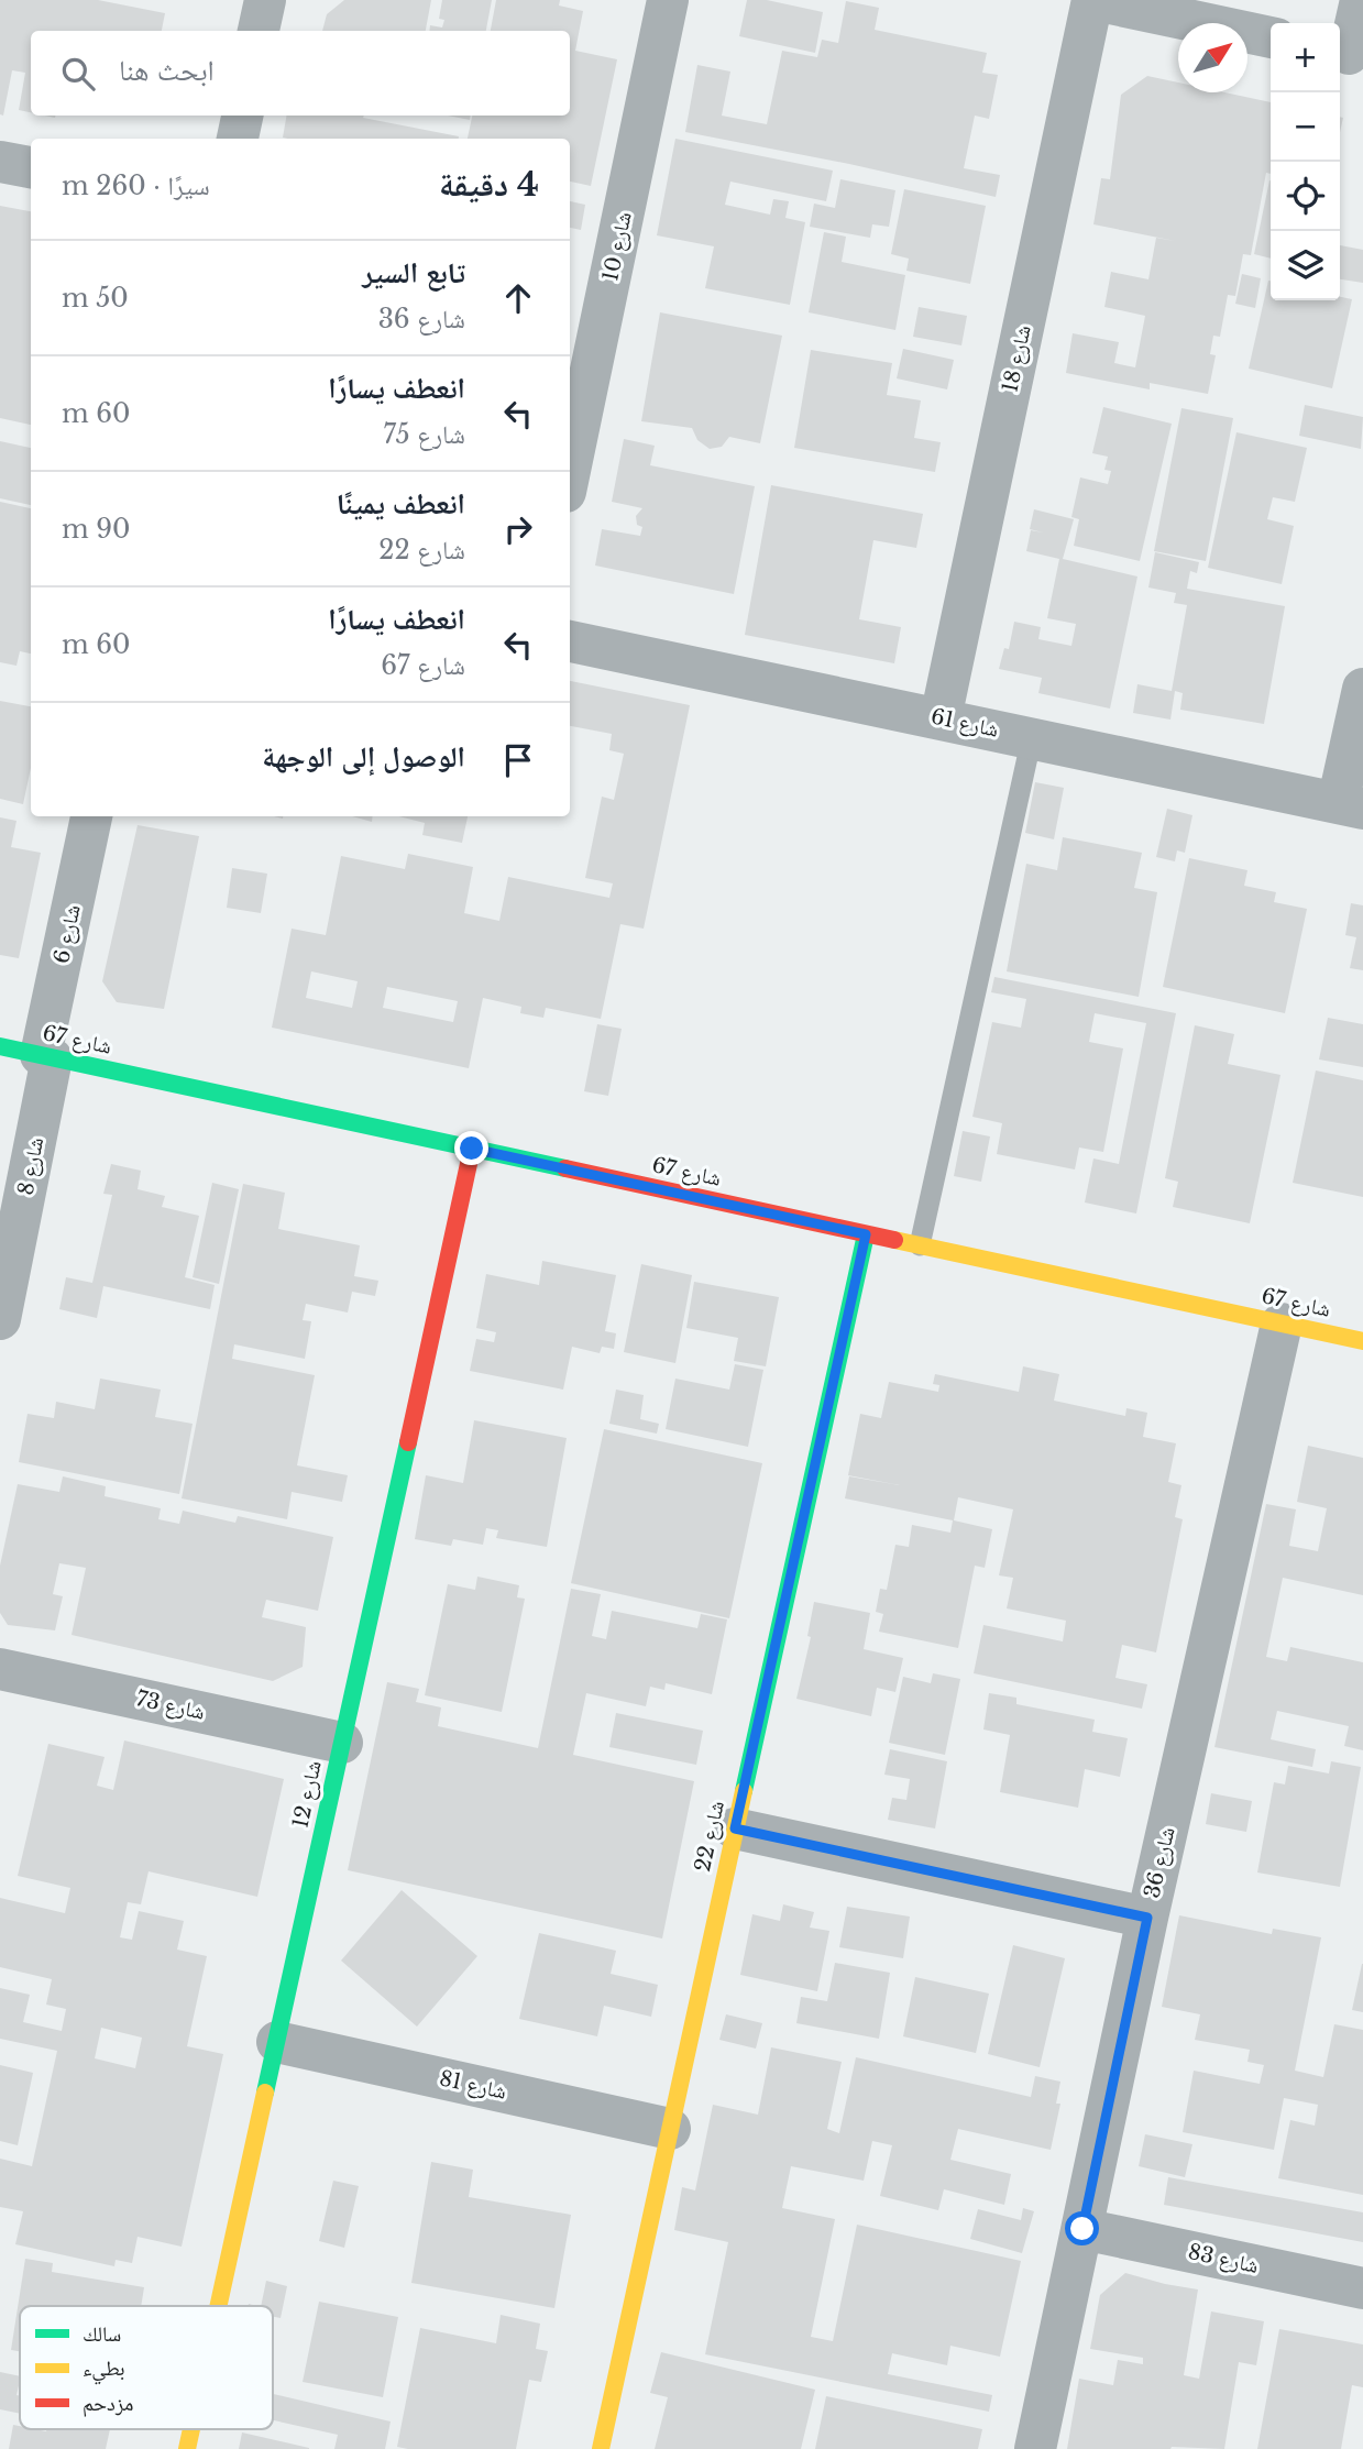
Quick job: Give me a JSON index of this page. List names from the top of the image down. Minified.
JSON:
{"streets":{"street":["شارع 10","شارع 18","شارع 61","شارع 6","شارع 67","شارع 8","شارع 73","شارع 12","شارع 22","شارع 36","شارع 81","شارع 83"]},"crossings":[["شارع 18","شارع 61"],["شارع 6","شارع 67"],["شارع 6","شارع 8"],["شارع 67","شارع 8"],["شارع 67","شارع 12"],["شارع 67","شارع 22"],["شارع 67","شارع 36"],["شارع 73","شارع 12"],["شارع 12","شارع 81"],["شارع 22","شارع 81"],["شارع 36","شارع 83"]],"legend":["سالك","بطيء","مزدحم"],"north":"top right","page":{"map_buttons":["+","−"],"search":"ابحث هنا","heading":["4 دقيقة","سيرًا · 260 m"],"list":[["تابع السير","شارع 36","50 m"],["انعطف يسارًا","شارع 75","60 m"],["انعطف يمينًا","شارع 22","90 m"],["انعطف يسارًا","شارع 67","60 m"],"الوصول إلى الوجهة"]}}
